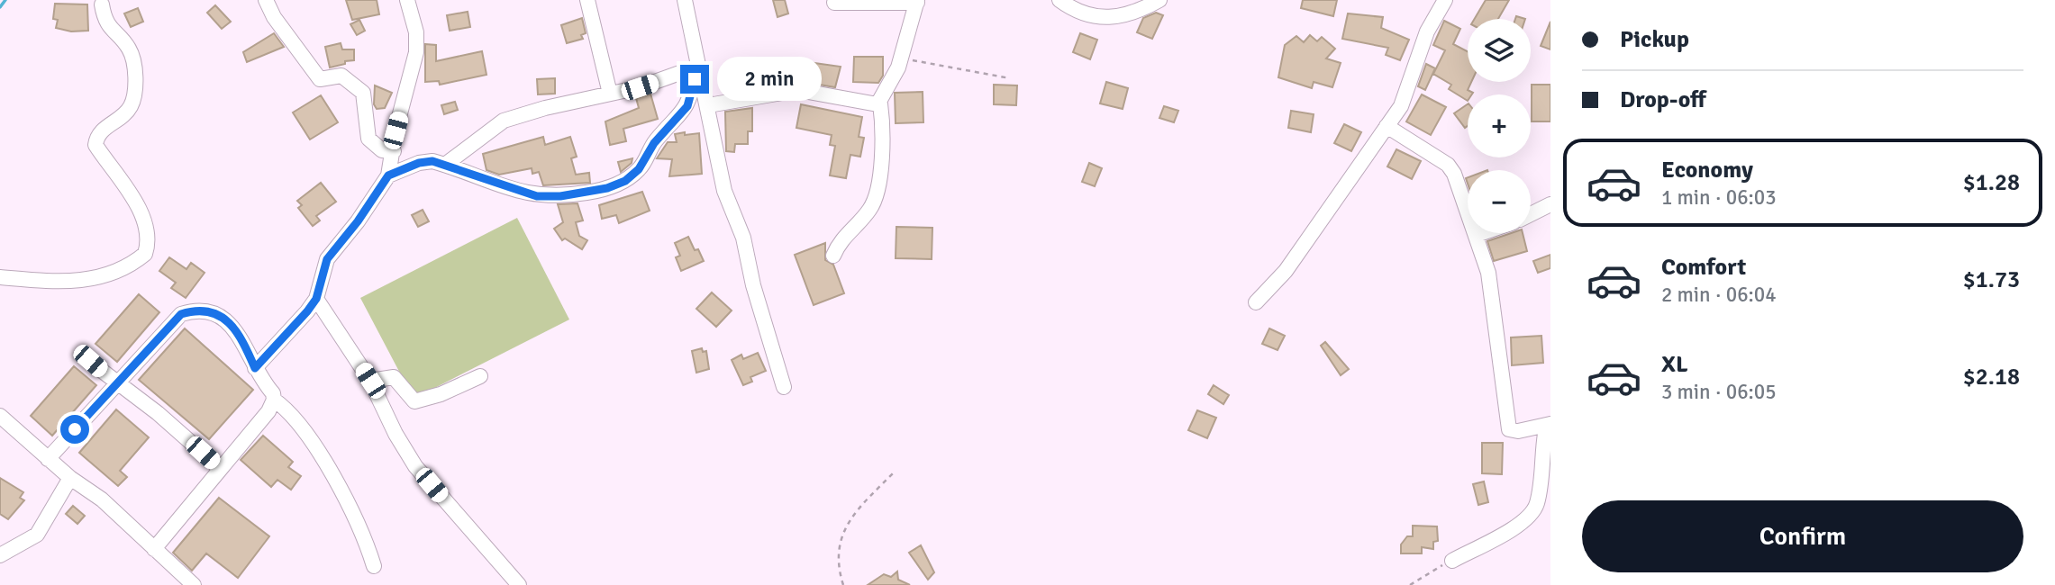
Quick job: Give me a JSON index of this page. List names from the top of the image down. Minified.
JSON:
{"page":{"banner":["Pickup","Drop-off"],"map_buttons":["+","−"],"bubble":"2 min","list":[{"name":"Economy","note":"1 min · 06:03","value":"$1.28"},{"name":"Comfort","note":"2 min · 06:04","value":"$1.73"},{"name":"XL","note":"3 min · 06:05","value":"$2.18"}],"buttons":"Confirm"}}
